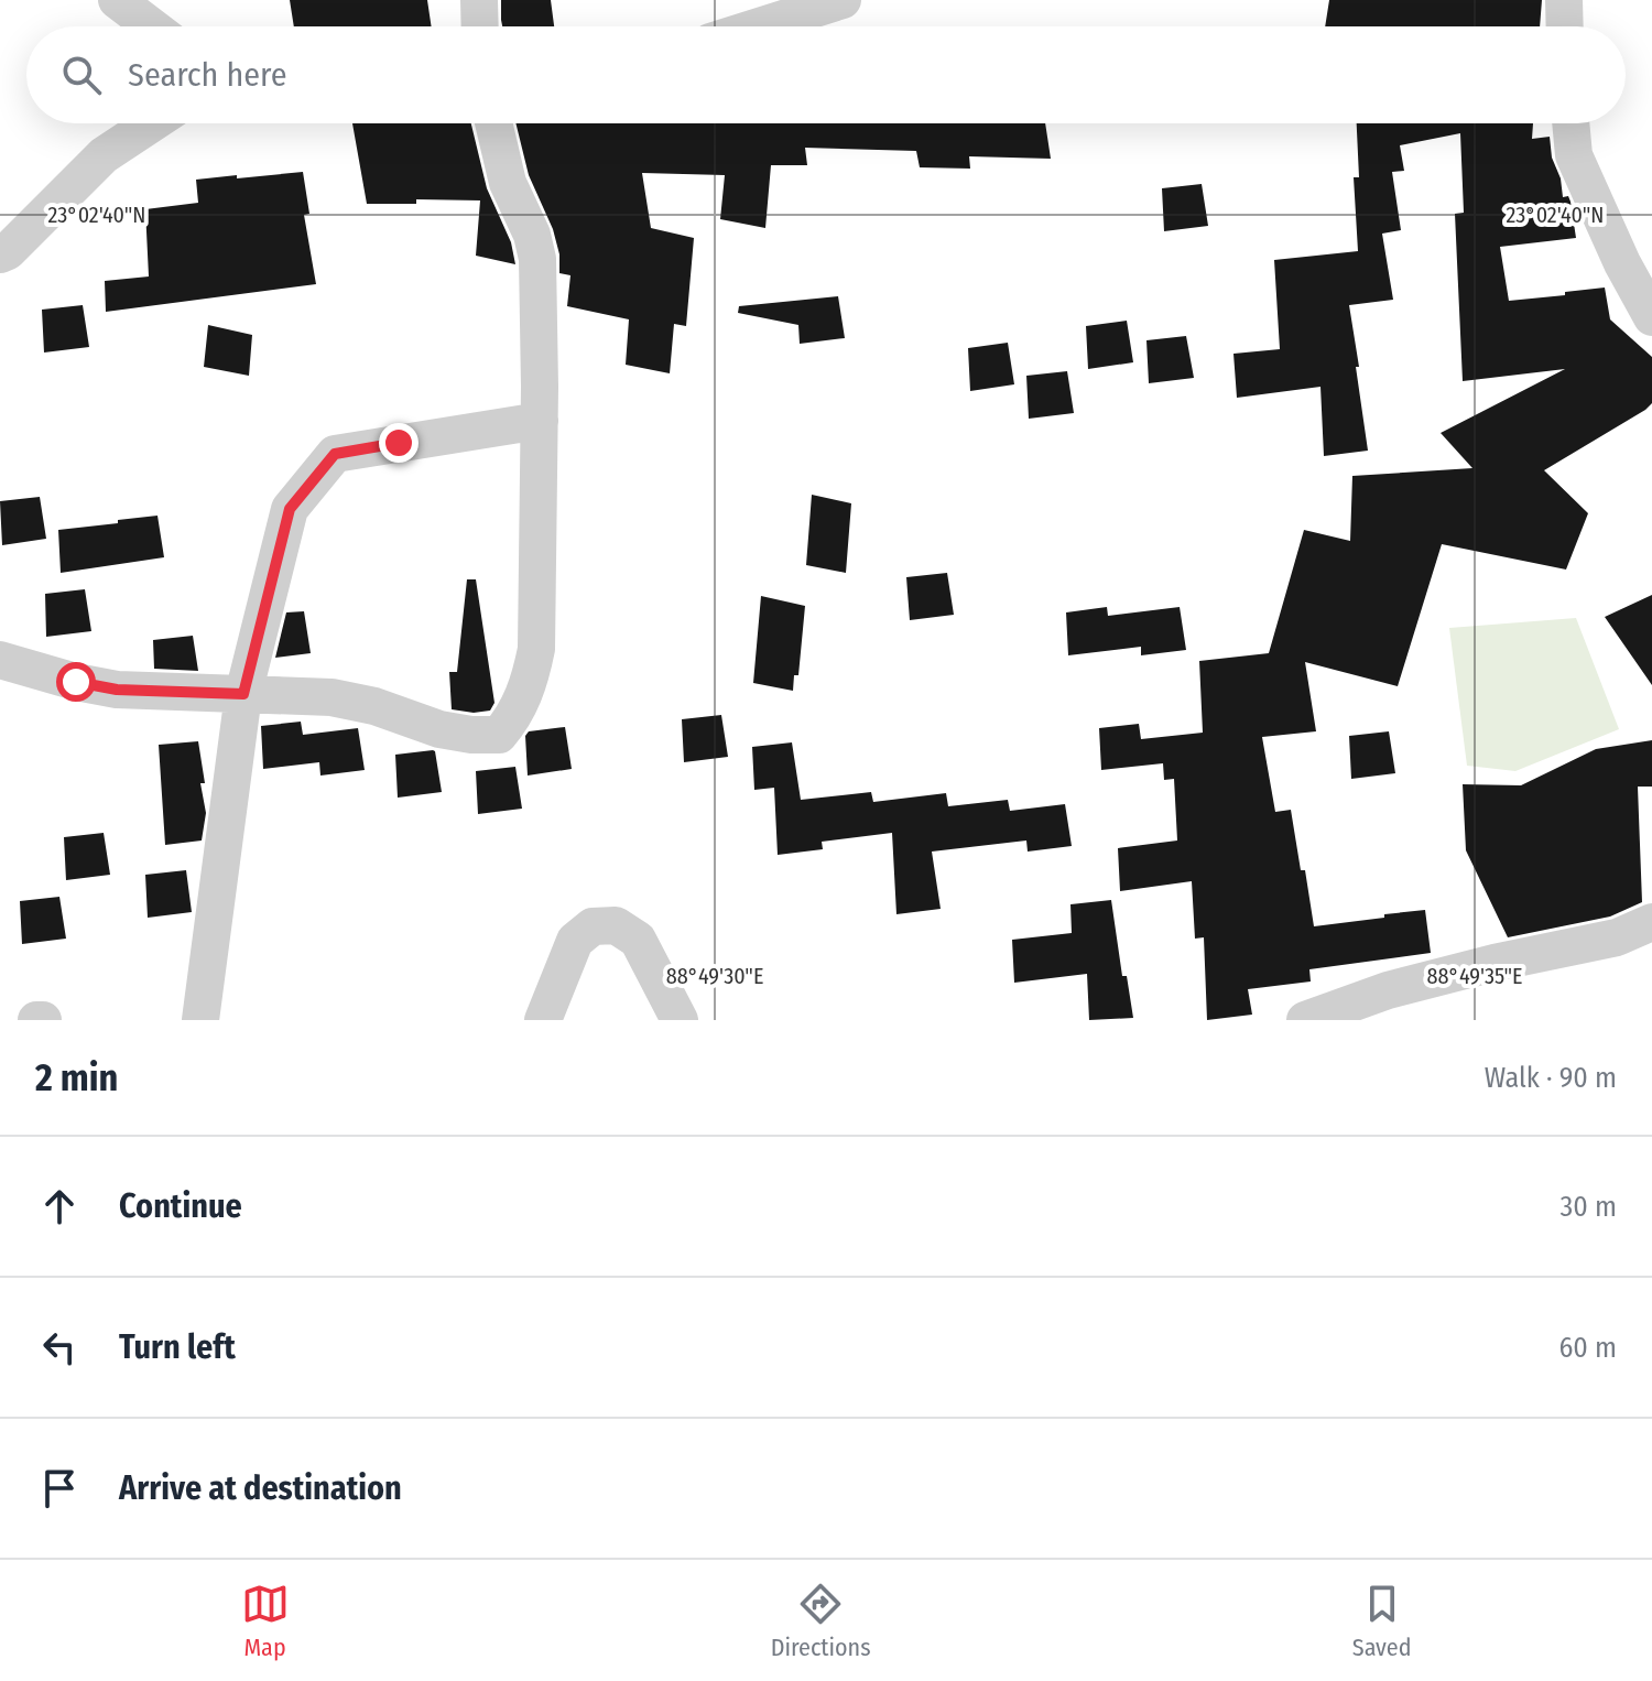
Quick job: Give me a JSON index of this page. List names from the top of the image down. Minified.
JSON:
{"page":{"search":"Search here","heading":["2 min","Walk · 90 m"],"list":[["Continue","30 m"],["Turn left","60 m"],"Arrive at destination"],"nav":["Map","Directions","Saved"]},"coordinates":["23°02'40\"N","88°49'30\"E","88°49'35\"E"]}
